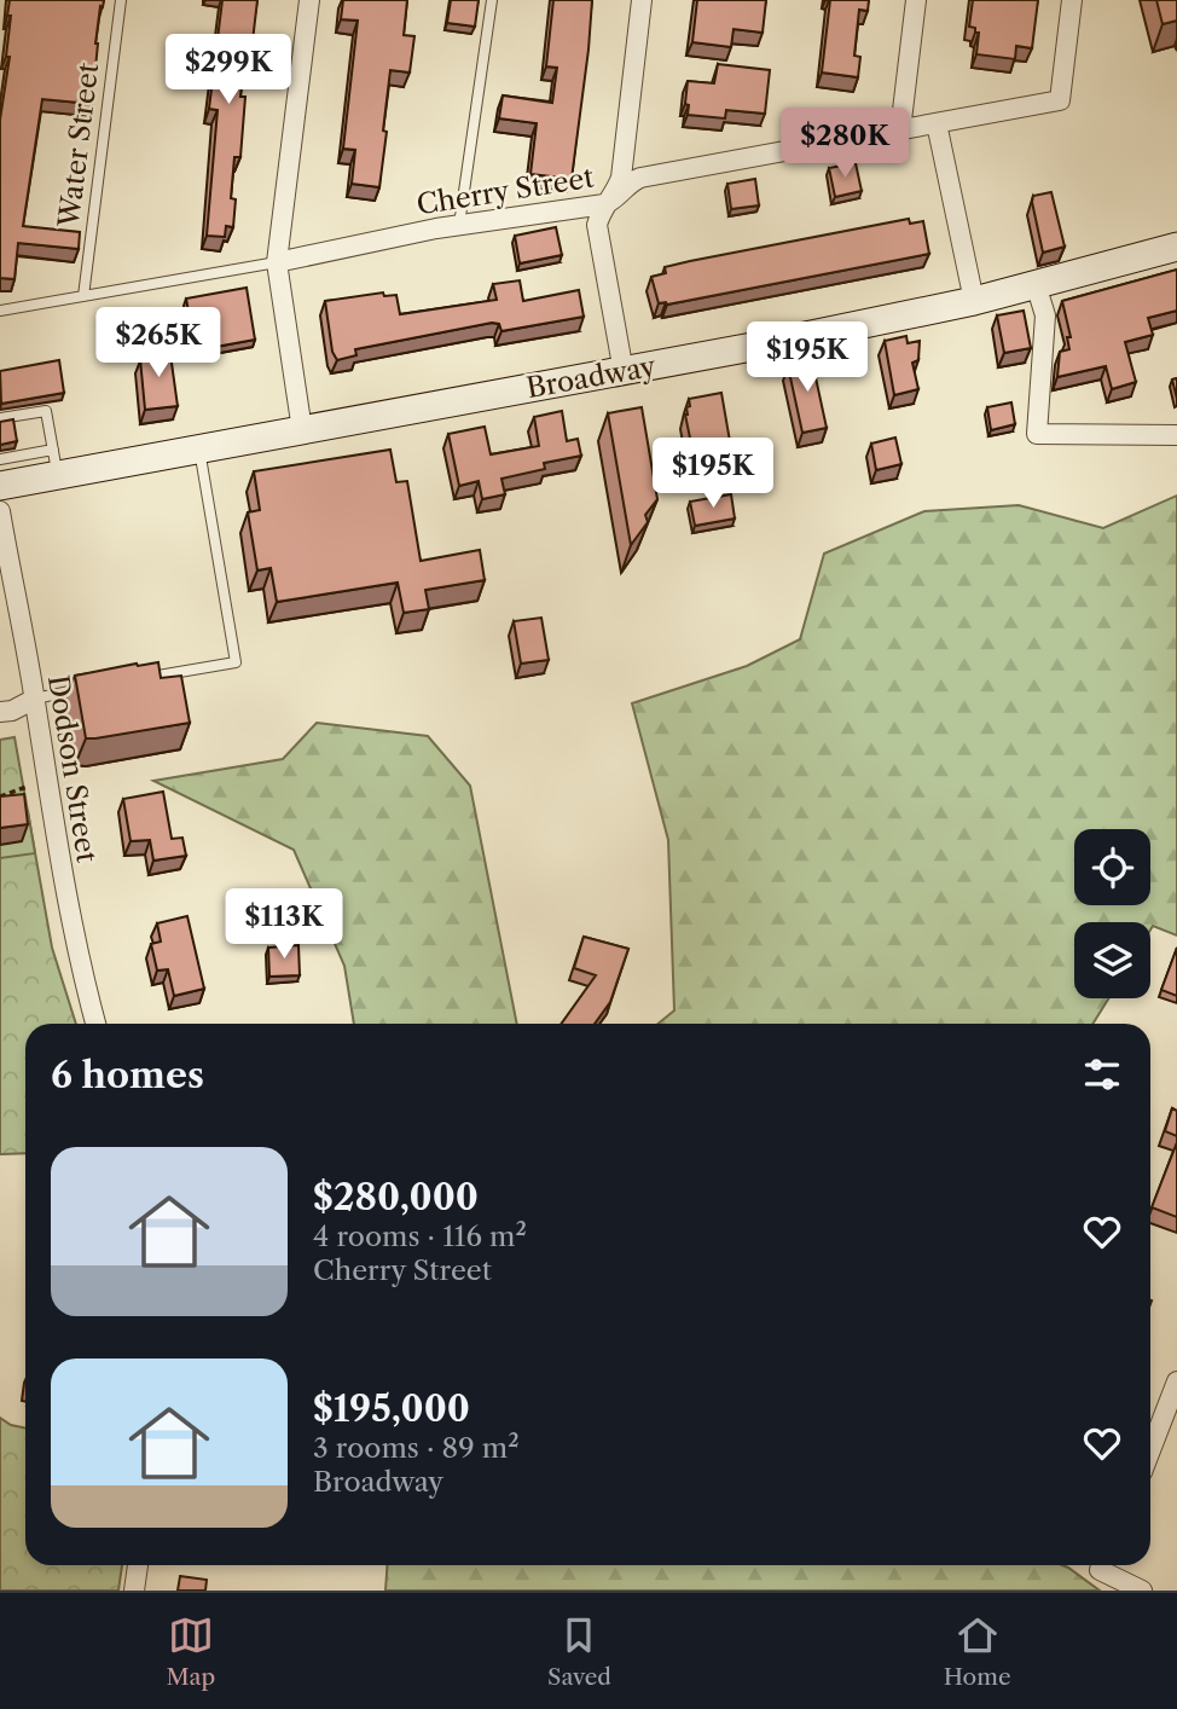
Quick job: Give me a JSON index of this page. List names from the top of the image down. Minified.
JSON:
{"streets":{"main road":["Broadway"],"street":["Cherry Street","Dodson Street"],"lane":["Water Street"]},"crossings":[["Water Street","Cherry Street"]],"page":{"price":["$299K","$280K","$265K","$195K","$195K","$113K"],"heading":"6 homes","list":[{"name":"$280,000","note":"4 rooms · 116 m² · Cherry Street"},{"name":"$195,000","note":"3 rooms · 89 m² · Broadway"}],"tabs":["Map","Saved","Home"]}}
